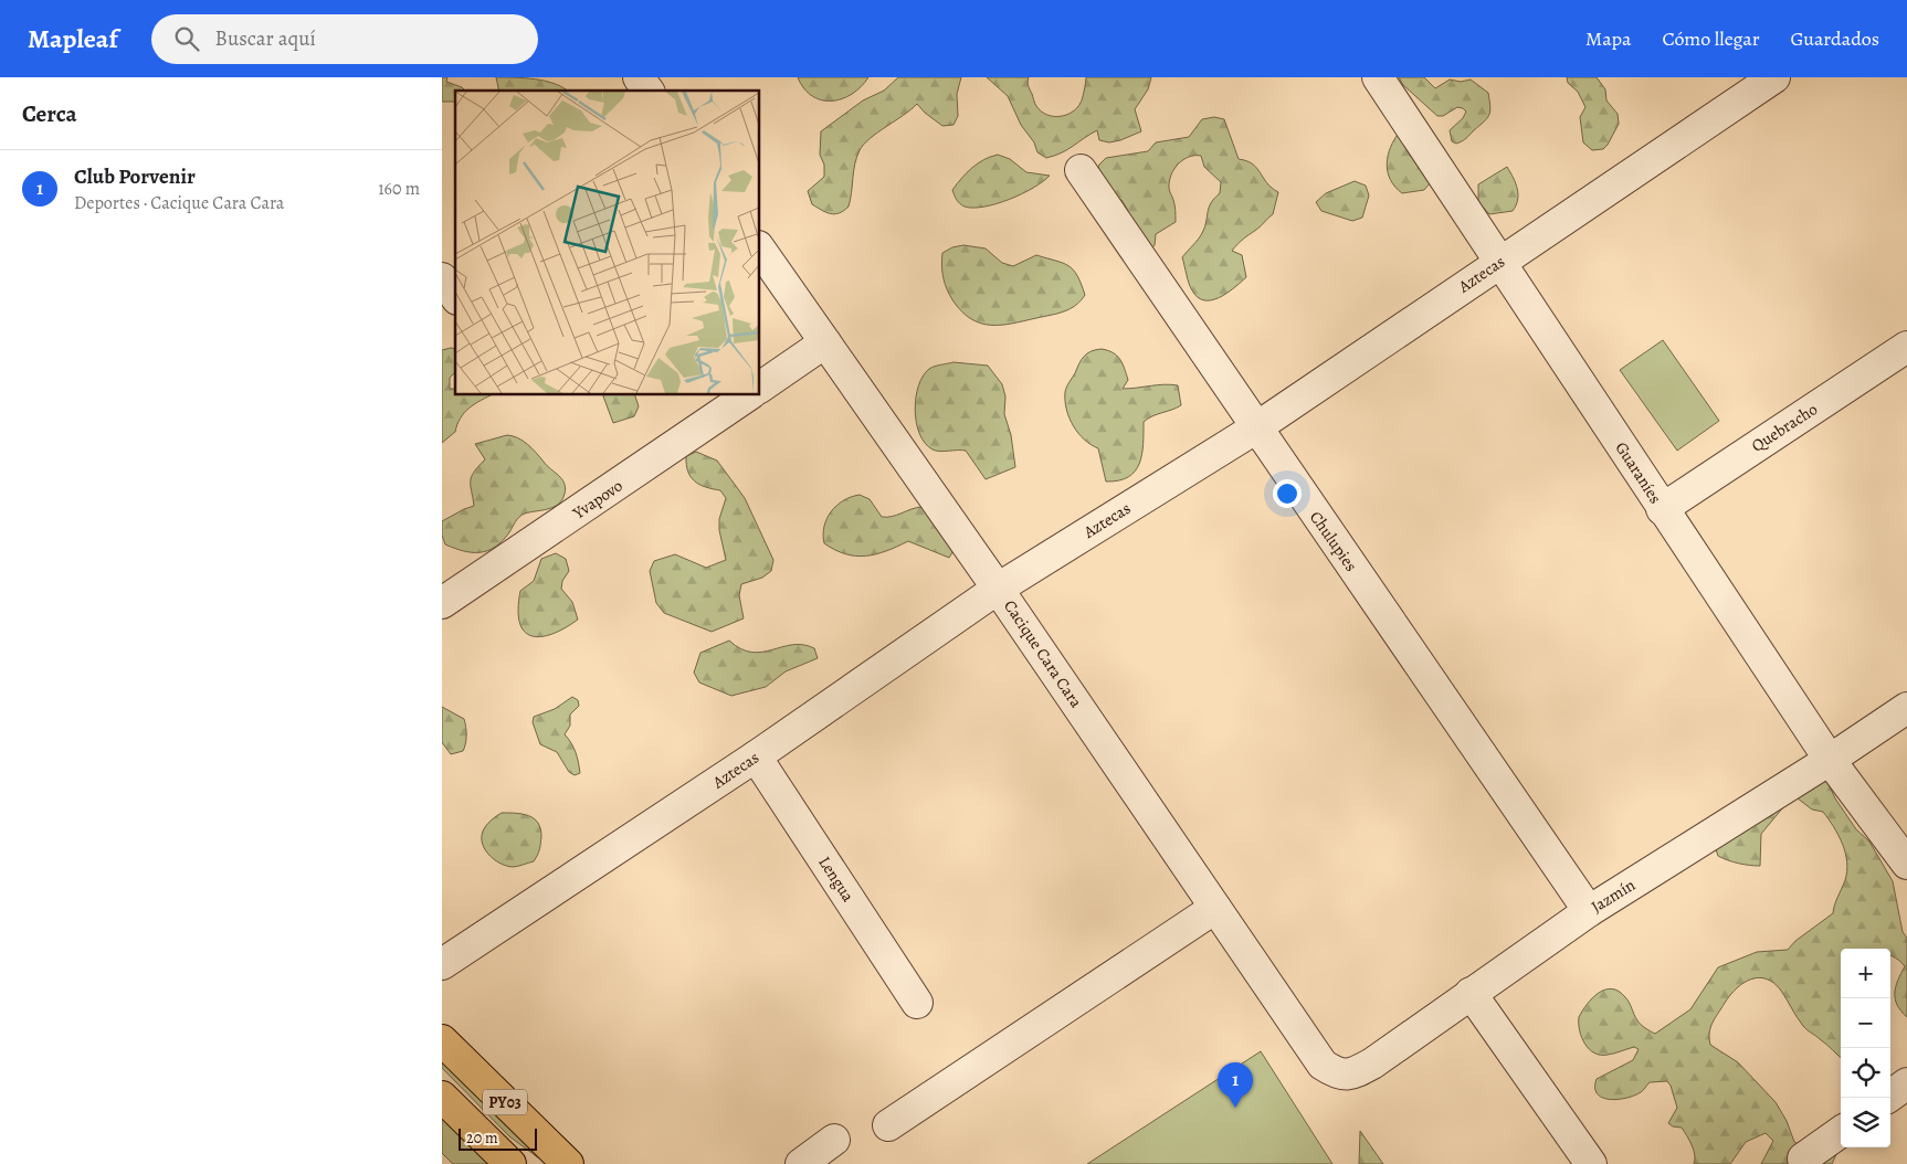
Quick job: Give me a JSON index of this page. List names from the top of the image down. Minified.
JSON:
{"streets":{"main road":["PY03"],"street":["Aztecas","Quebracho","Guaraníes","Yvapovo","Chulupies","Cacique Cara Cara","Lengua","Jazmín"]},"crossings":[["Aztecas","Guaraníes"],["Aztecas","Chulupies"],["Aztecas","Cacique Cara Cara"],["Aztecas","Lengua"],["Quebracho","Guaraníes"],["Guaraníes","Jazmín"],["Chulupies","Jazmín"],["Cacique Cara Cara","Jazmín"]],"scale_bar":"20 m","page":{"header":"Mapleaf","search":"Buscar aquí","nav":["Mapa","Cómo llegar","Guardados"],"heading":"Cerca","list":[{"mark":"1","name":"Club Porvenir","note":"Deportes · Cacique Cara Cara","value":"160 m"}],"map_buttons":["+","−"],"pins":"1","scale":"20 m"}}
